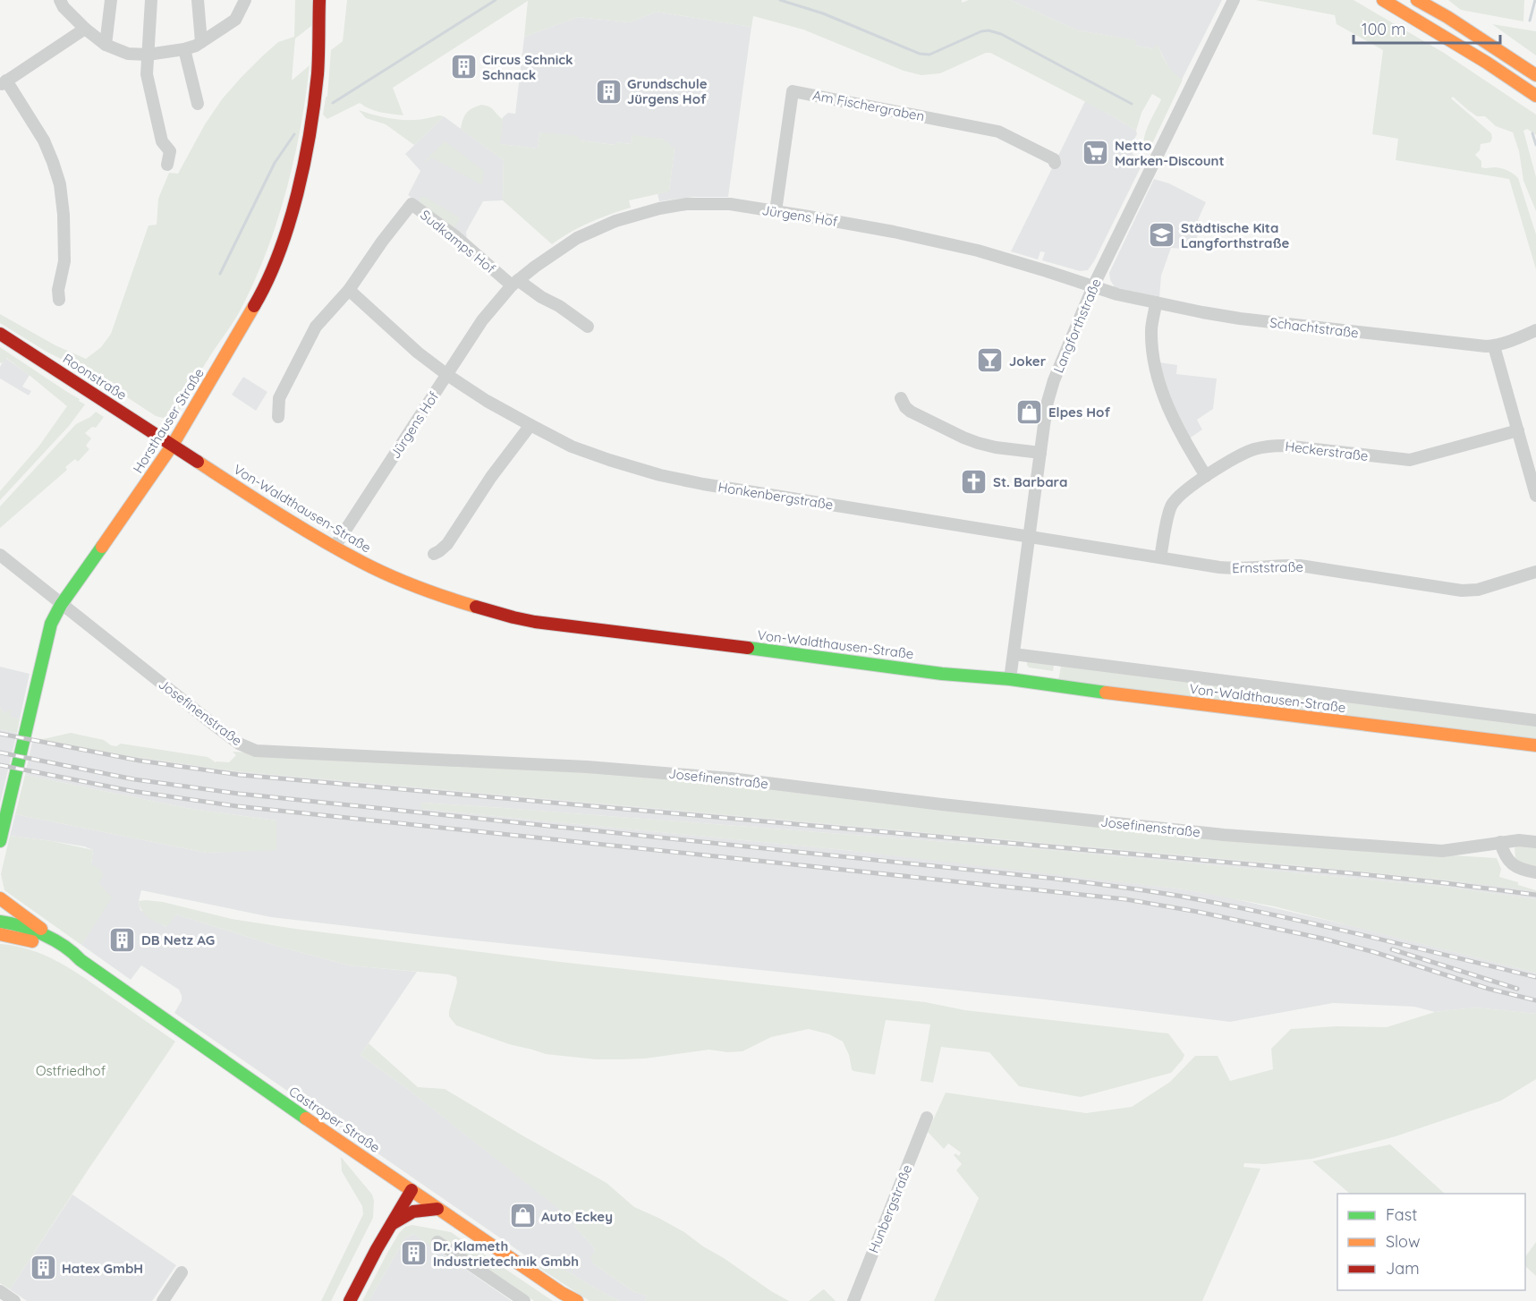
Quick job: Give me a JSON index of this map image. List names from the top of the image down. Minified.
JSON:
{"streets":{"main road":["Roonstraße","Horsthauser Straße","Von-Waldthausen-Straße","Castroper Straße"],"street":["Am Fischergraben","Jürgens Hof","Sudkamps Hof","Langforthstraße","Schachtstraße","Heckerstraße","Honkenbergstraße","Ernststraße","Josefinenstraße","Hunbergstraße"]},"crossings":[["Am Fischergraben","Jürgens Hof"],["Jürgens Hof","Sudkamps Hof"],["Jürgens Hof","Langforthstraße"],["Jürgens Hof","Schachtstraße"],["Jürgens Hof","Honkenbergstraße"],["Jürgens Hof","Von-Waldthausen-Straße"],["Langforthstraße","Schachtstraße"],["Langforthstraße","Honkenbergstraße"],["Langforthstraße","Von-Waldthausen-Straße"],["Langforthstraße","Ernststraße"],["Roonstraße","Horsthauser Straße"],["Roonstraße","Von-Waldthausen-Straße"],["Horsthauser Straße","Von-Waldthausen-Straße"],["Horsthauser Straße","Josefinenstraße"],["Heckerstraße","Ernststraße"],["Honkenbergstraße","Ernststraße"]],"parks":["Ostfriedhof"],"places":{"building":["Circus Schnick Schnack","Grundschule Jürgens Hof","DB Netz AG","Dr. Klameth Industrietechnik Gmbh","Hatex GmbH"],"supermarket":["Netto Marken-Discount"],"school or university":["Städtische Kita Langforthstraße"],"bar":["Joker"],"shop":["Elpes Hof","Auto Eckey"],"church":["St. Barbara"]},"legend":["Fast","Slow","Jam"],"scale_bar":"100 m"}
